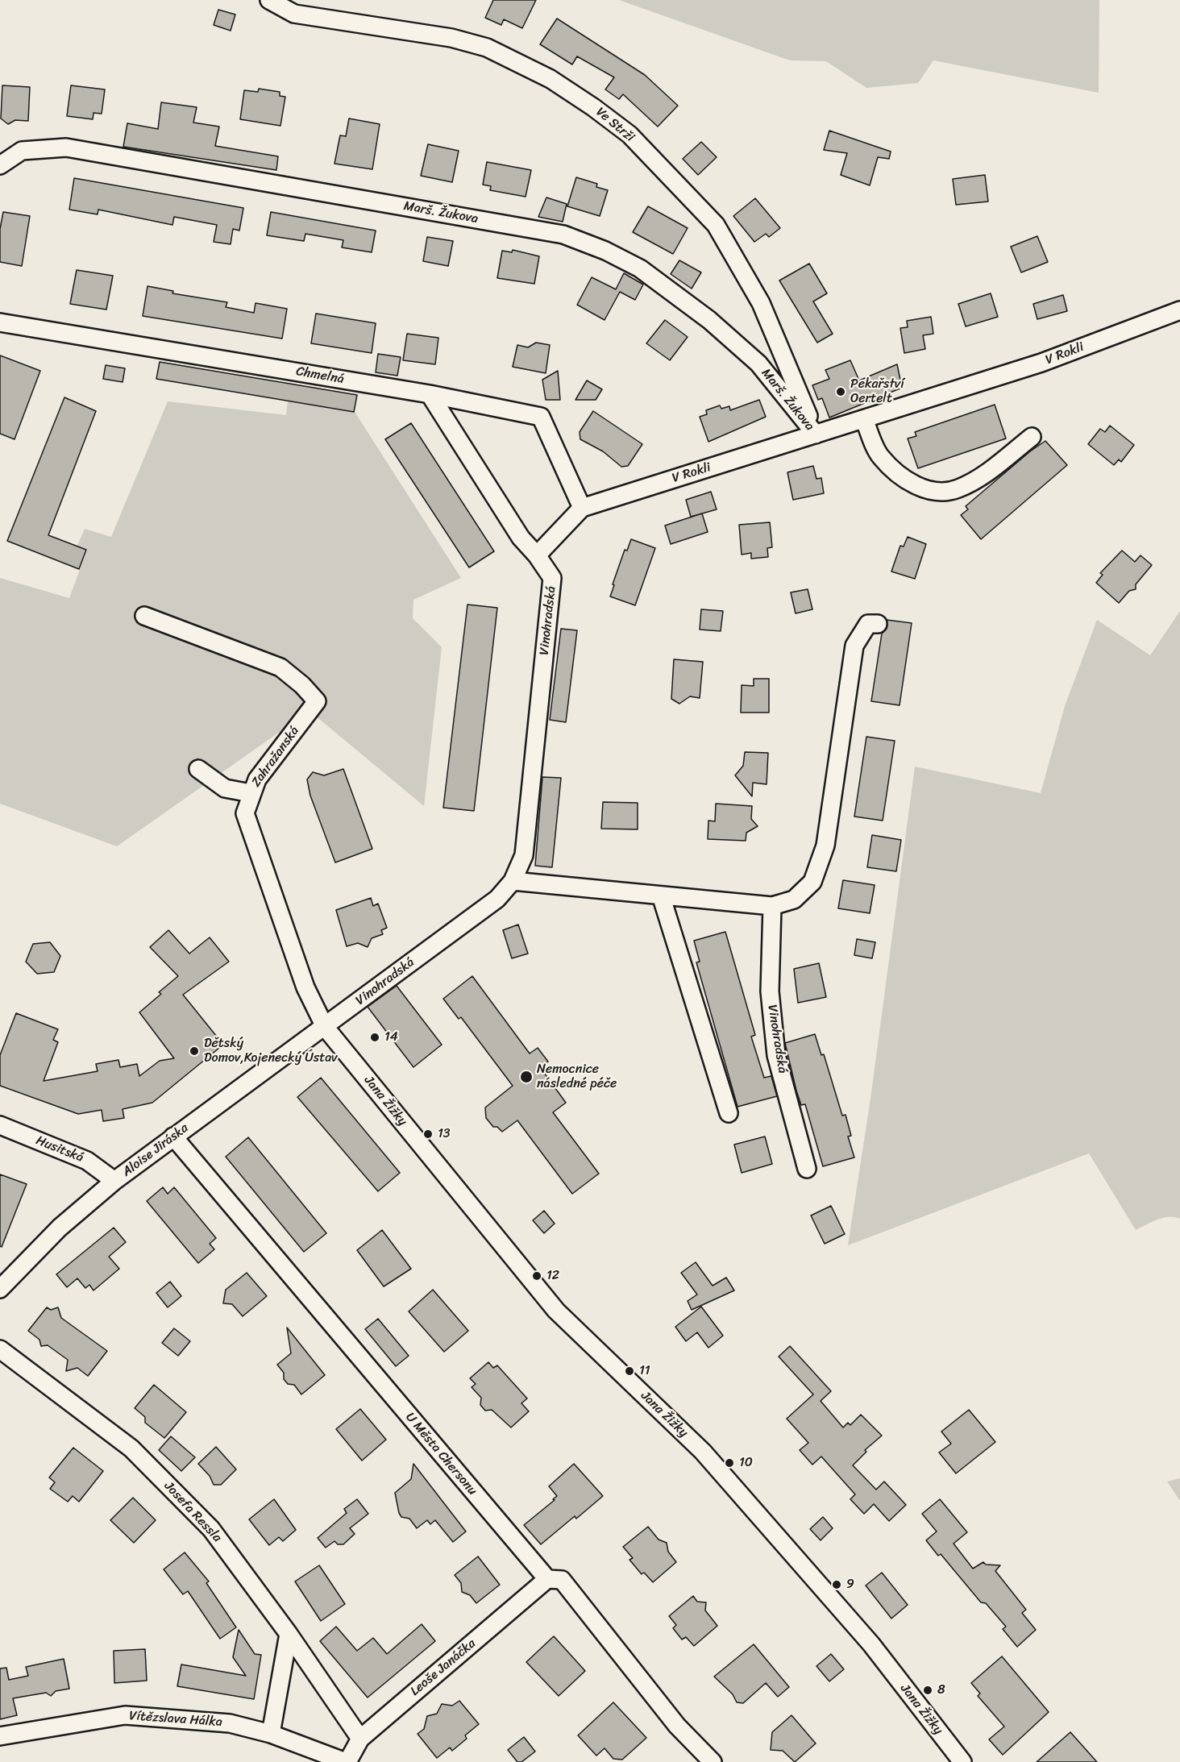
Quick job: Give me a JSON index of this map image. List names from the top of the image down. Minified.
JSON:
{"streets":{"street":["Ve Strži","Marš. Žukova","V Rokli","Chmelná","Vinohradská","Zahražanská","Jana Žižky","Husitská","Aloise Jiráska","U Města Chersonu","Josefa Ressla","Leoše Janáčka","Vítězslava Hálka"]},"crossings":[["Ve Strži","Marš. Žukova"],["Ve Strži","V Rokli"],["Marš. Žukova","V Rokli"],["V Rokli","Chmelná"],["V Rokli","Vinohradská"],["Chmelná","Vinohradská"],["Vinohradská","Zahražanská"],["Vinohradská","Jana Žižky"],["Vinohradská","Aloise Jiráska"],["Zahražanská","Jana Žižky"],["Zahražanská","Aloise Jiráska"],["Jana Žižky","Aloise Jiráska"],["Husitská","Aloise Jiráska"],["Aloise Jiráska","U Města Chersonu"],["U Města Chersonu","Leoše Janáčka"],["Josefa Ressla","Leoše Janáčka"],["Leoše Janáčka","Vítězslava Hálka"]],"places":["Pekařství Oertelt","14","Dětský Domov,Kojenecký Ústav","Nemocnice následné péče","13","12","11","10","9","8"]}
